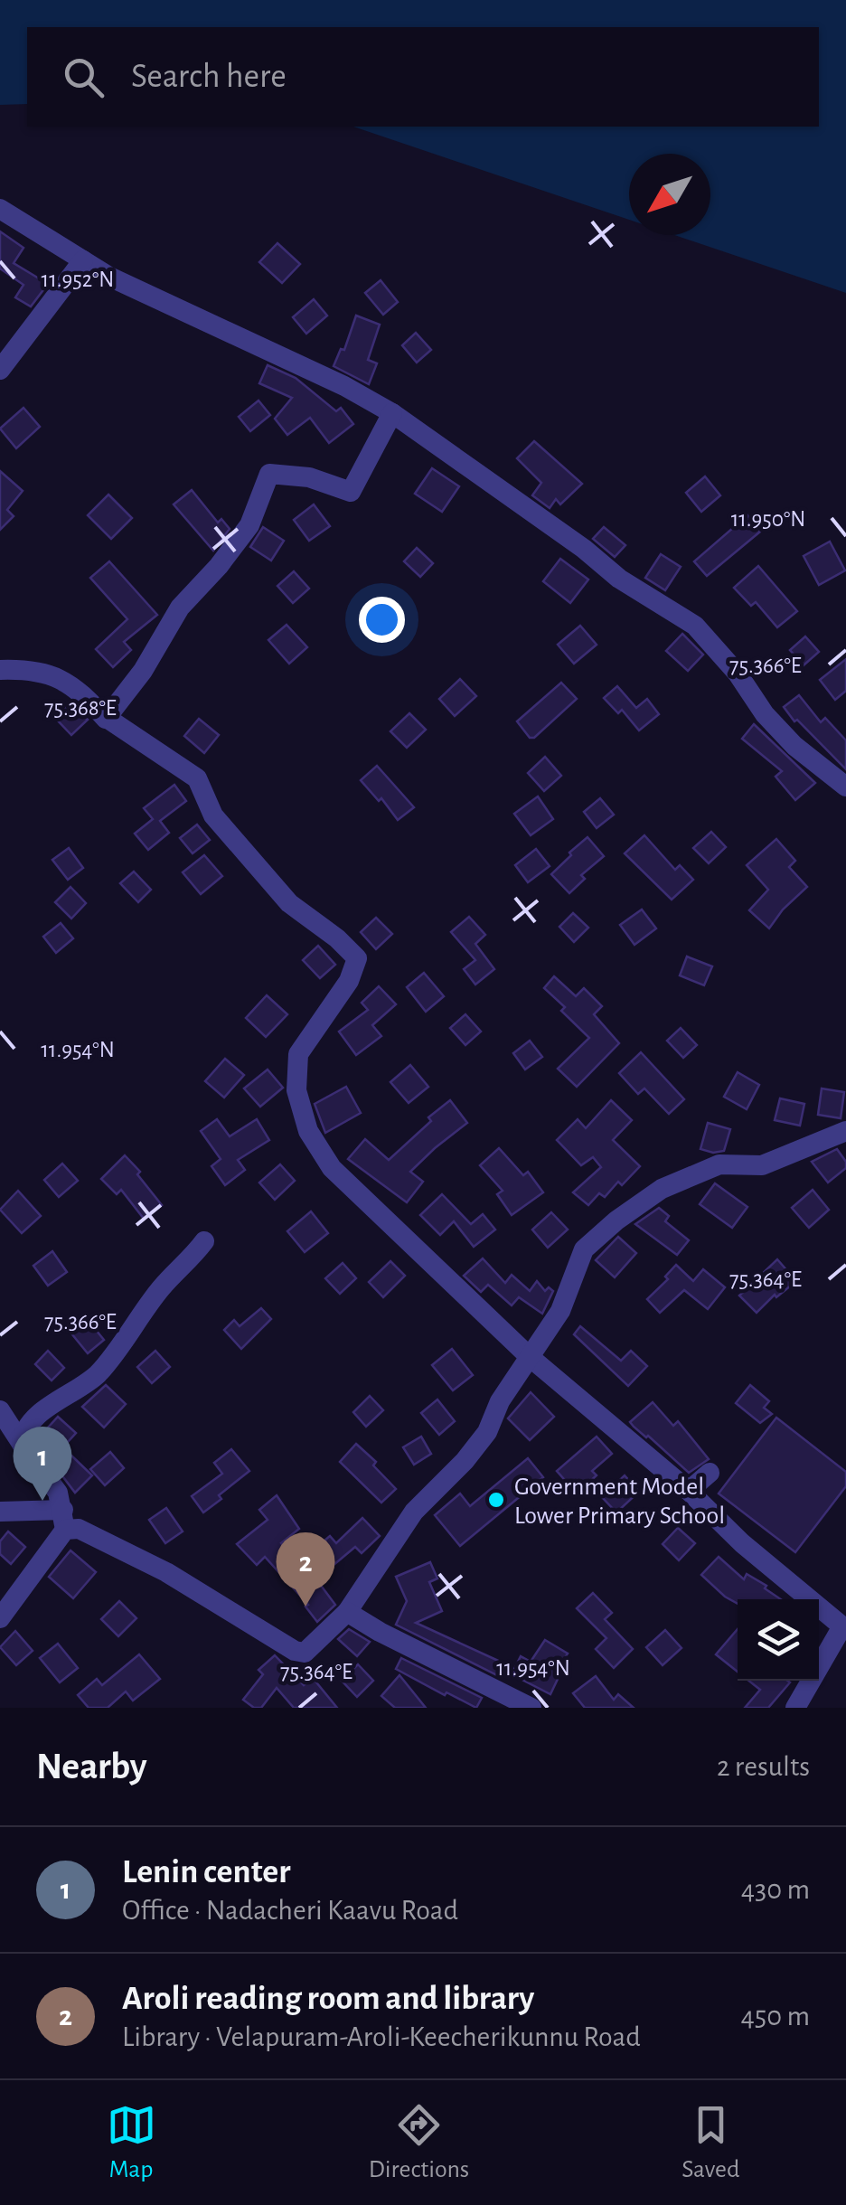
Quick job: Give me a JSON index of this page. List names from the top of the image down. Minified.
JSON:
{"places":["Government Model Lower Primary School"],"north":"bottom left","page":{"search":"Search here","pins":["1","2"],"heading":["Nearby","2 results"],"list":[{"mark":"1","name":"Lenin center","note":"Office · Nadacheri Kaavu Road","value":"430 m"},{"mark":"2","name":"Aroli reading room and library","note":"Library · Velapuram-Aroli-Keecherikunnu Road","value":"450 m"}],"nav":["Map","Directions","Saved"]},"coordinates":["11.952°N","11.950°N","75.366°E","75.368°E","11.954°N","75.364°E"]}
